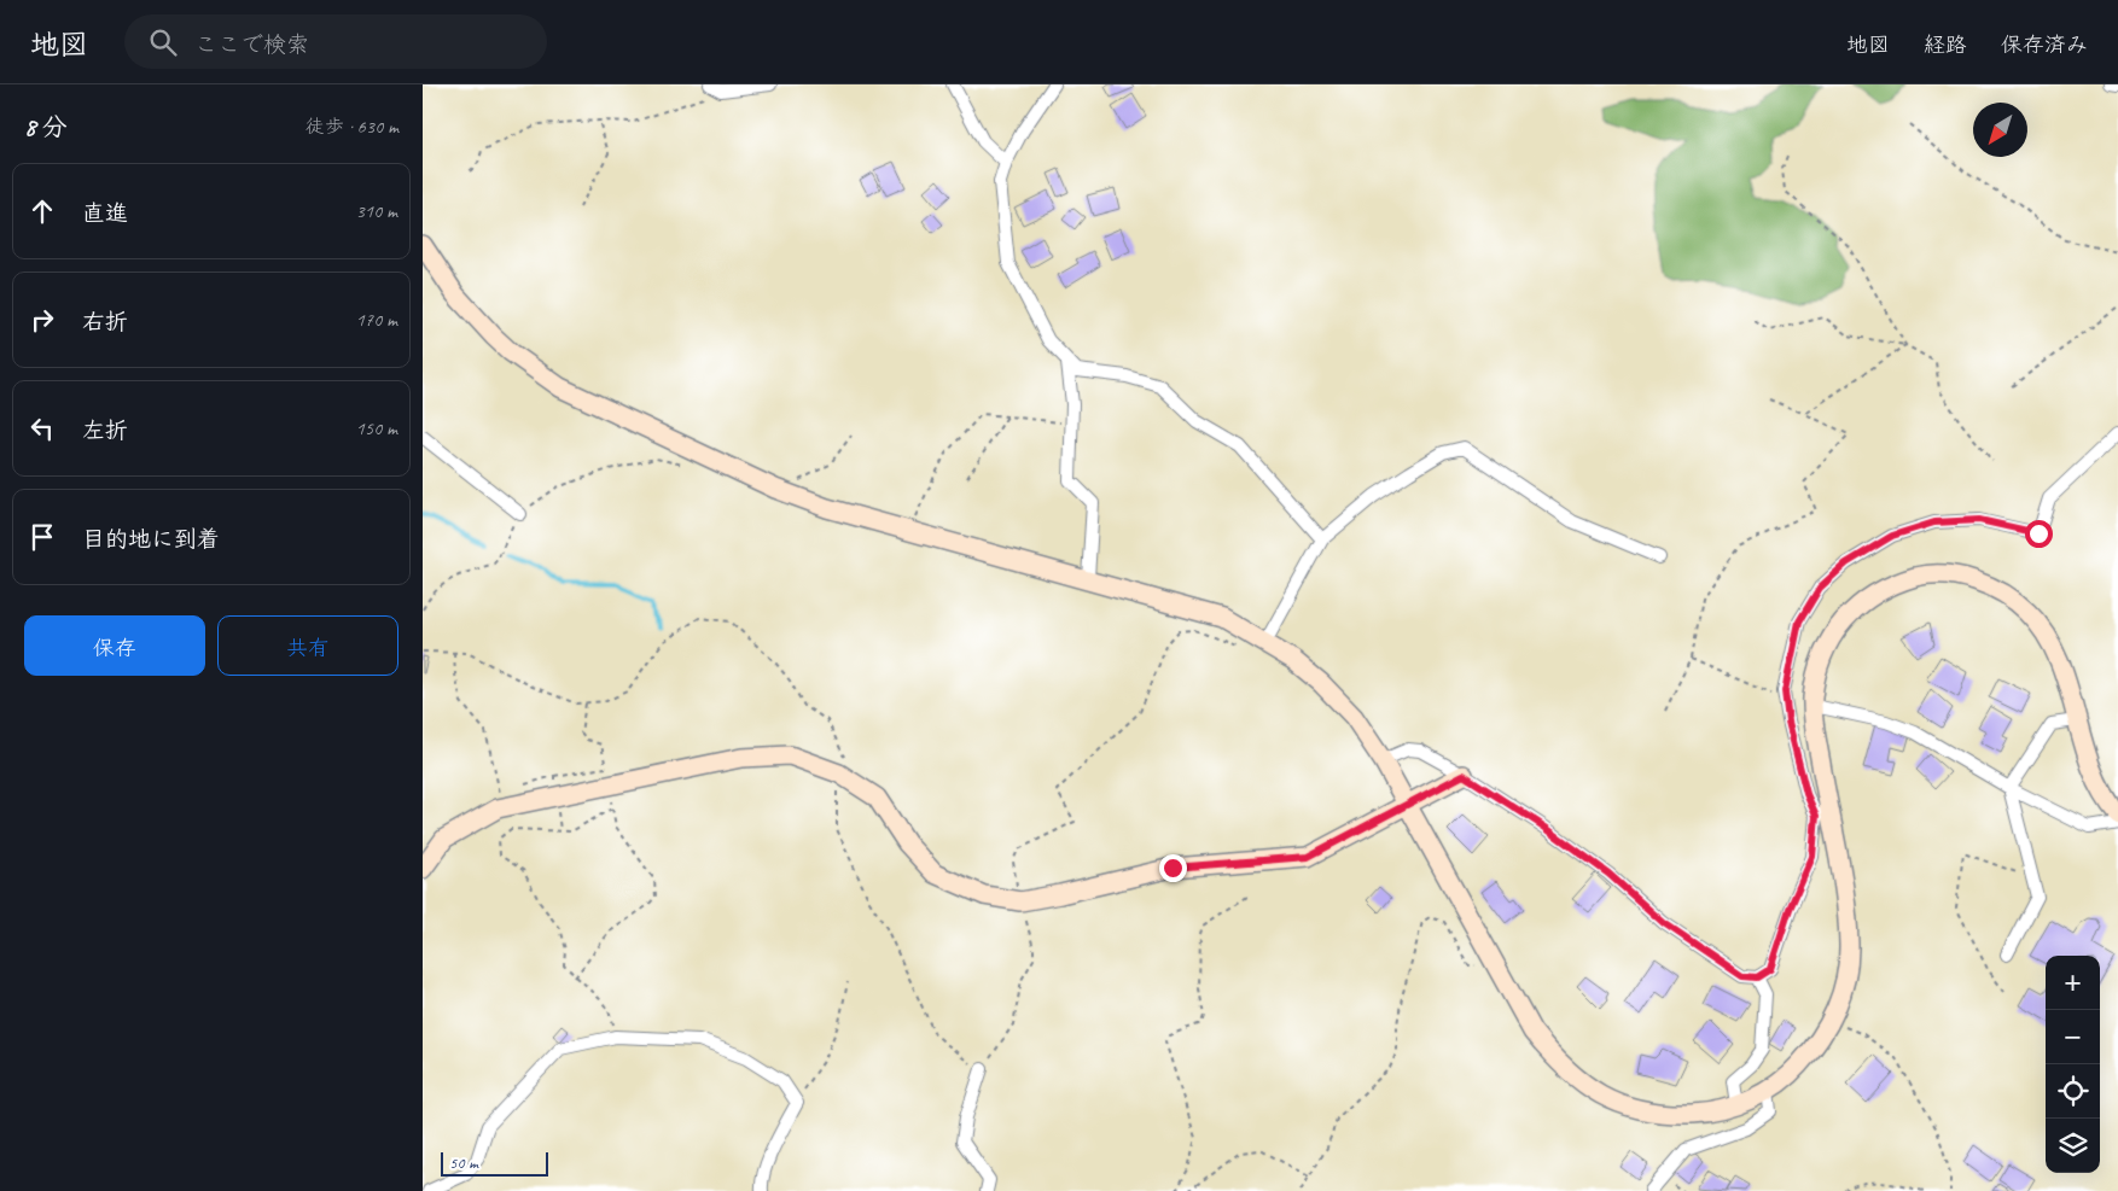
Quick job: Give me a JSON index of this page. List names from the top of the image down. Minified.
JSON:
{"scale_bar":"50 m","north":"bottom left","page":{"header":"地図","search":"ここで検索","nav":["地図","経路","保存済み"],"heading":["8 分","徒歩 · 630 m"],"list":[["直進","310 m"],["右折","170 m"],["左折","150 m"],"目的地に到着"],"buttons":["保存","共有"],"map_buttons":["+","−"],"scale":"50 m"}}
